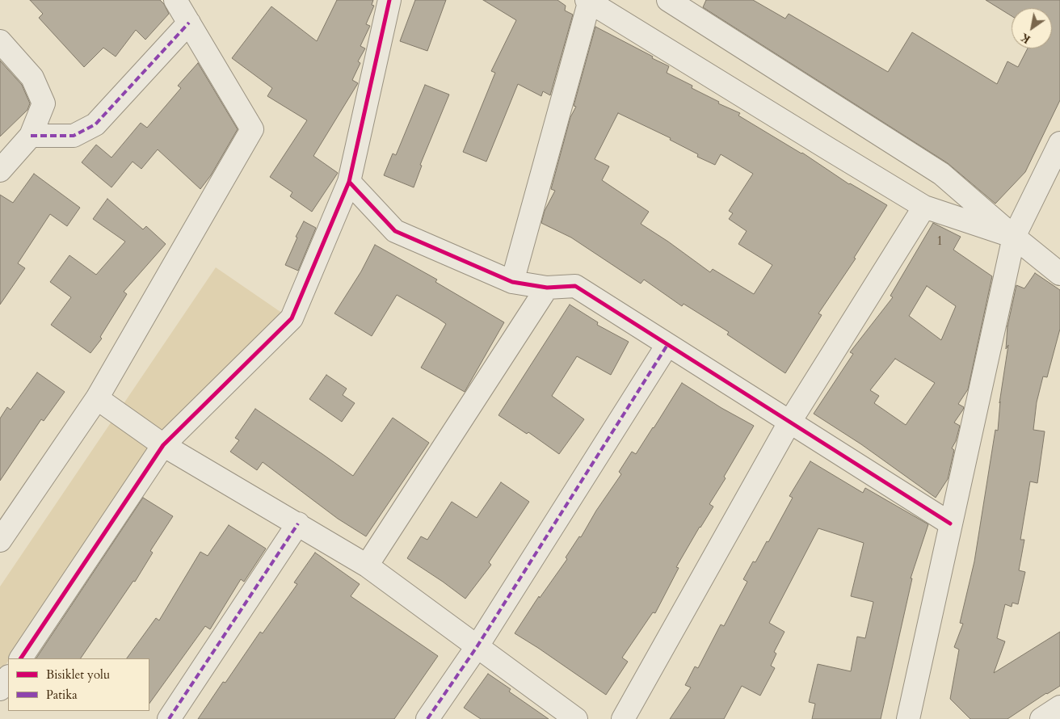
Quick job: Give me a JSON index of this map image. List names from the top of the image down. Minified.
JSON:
{"house_numbers":["1"],"legend":["Bisiklet yolu","Patika"],"north":"bottom left"}
